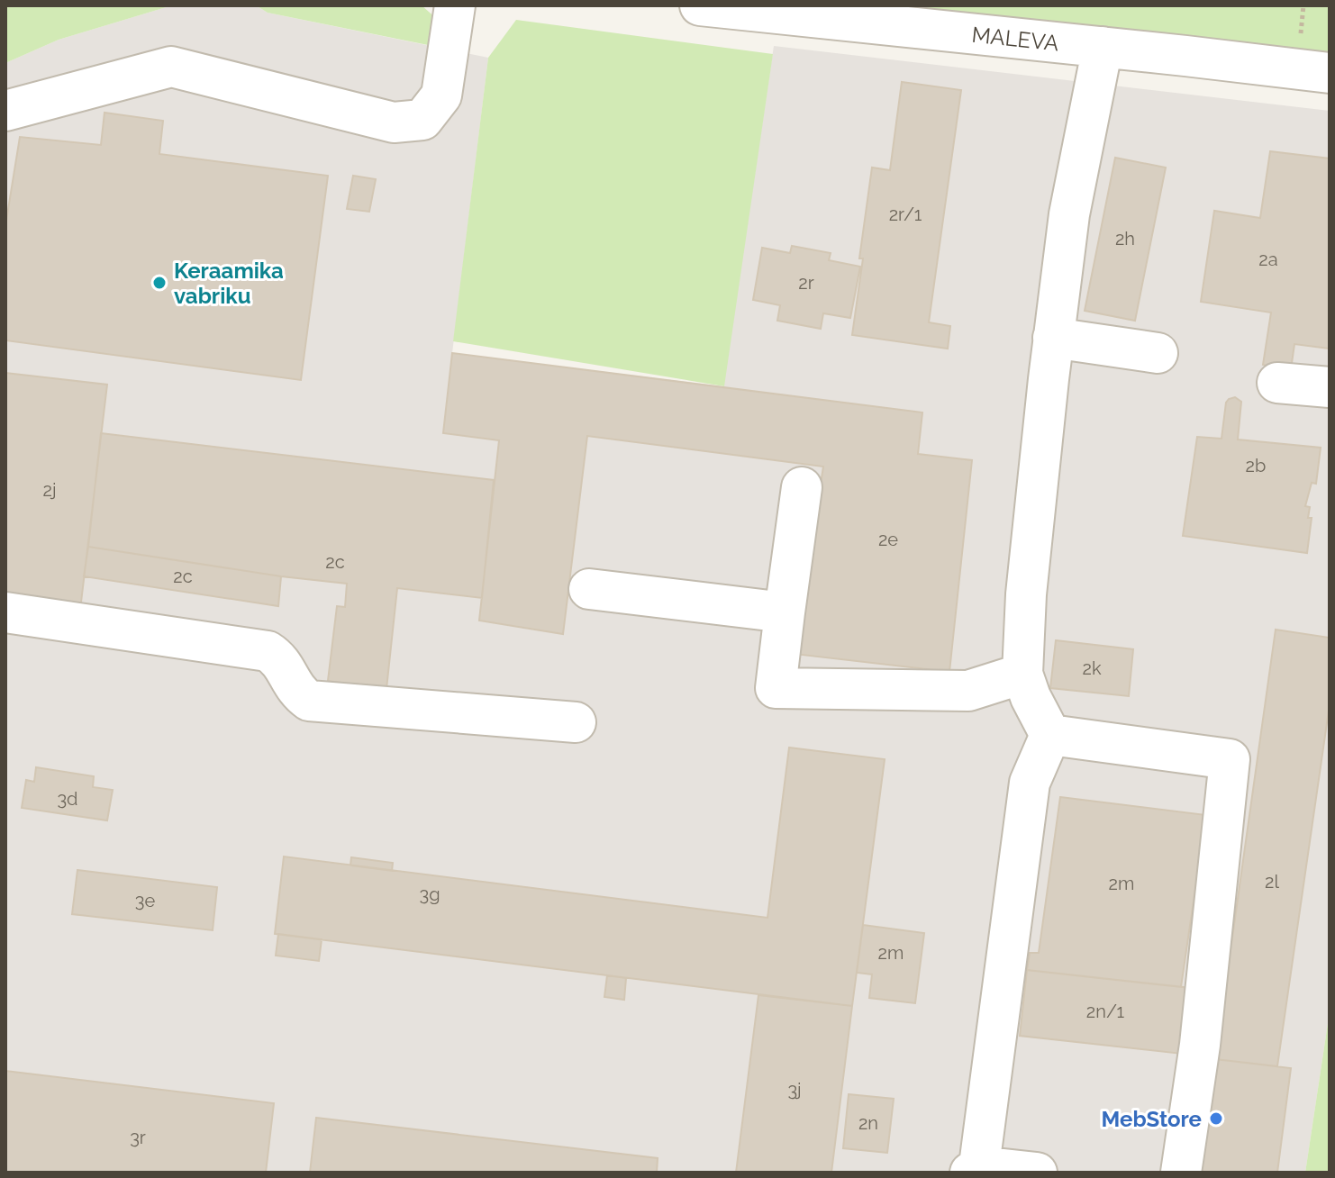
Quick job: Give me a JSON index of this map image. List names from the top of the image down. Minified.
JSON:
{"streets":{"street":["MALEVA"]},"places":["Keraamika vabriku","MebStore"],"house_numbers":["2r/1","2h","2a","2r","2b","2j","2e","2c","2c","2k","3d","2l","2m","3g","3e","2m","2n/1","3j","2n","3r"]}
